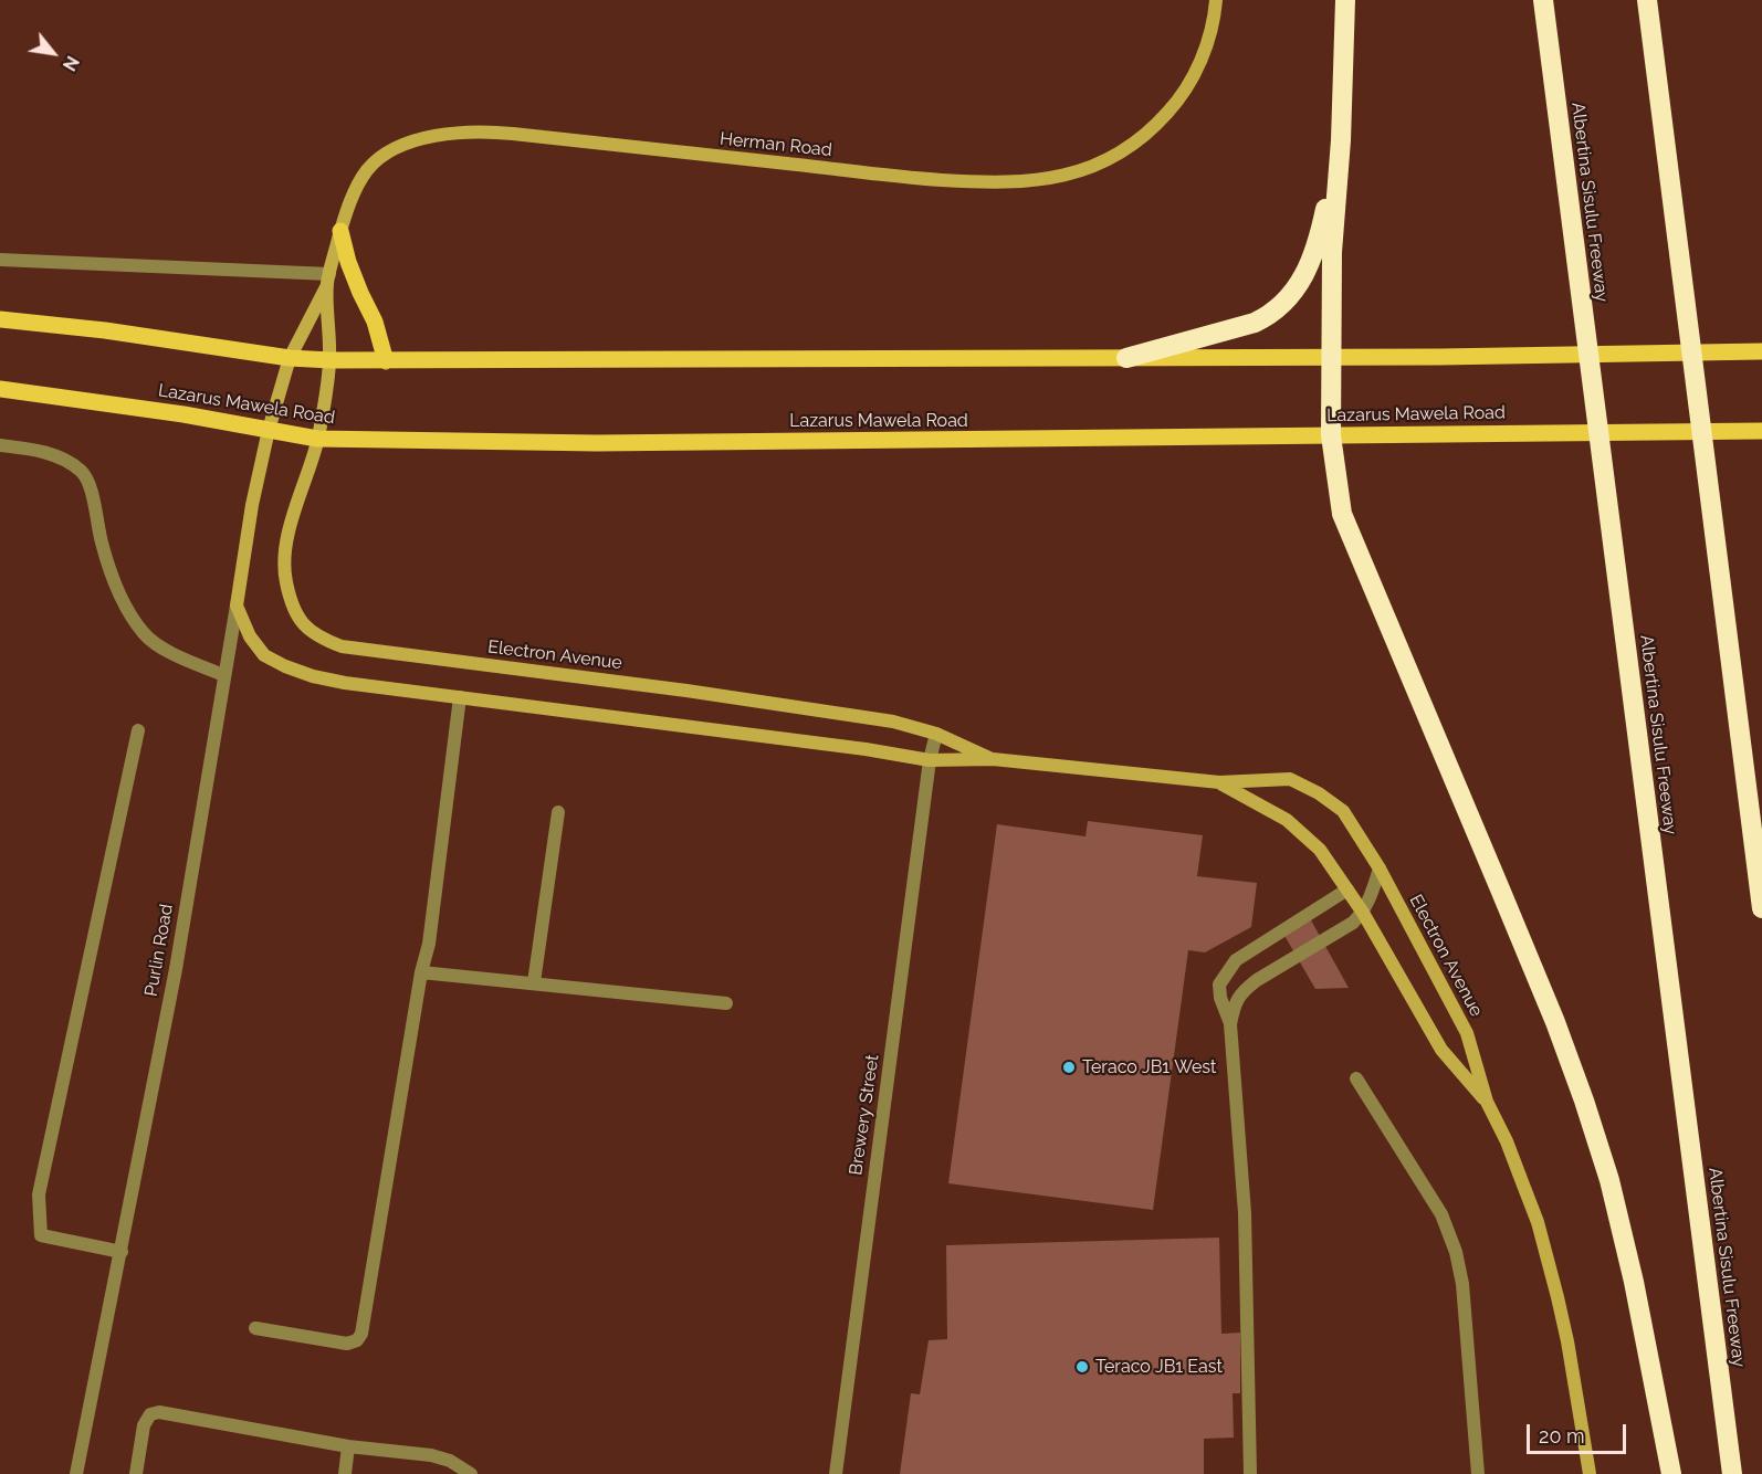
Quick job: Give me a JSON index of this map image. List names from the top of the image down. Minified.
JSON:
{"streets":{"highway":["Albertina Sisulu Freeway"],"main road":["Herman Road","Lazarus Mawela Road","Electron Avenue","Purlin Road"],"street":["Brewery Street"]},"crossings":[["Herman Road","Lazarus Mawela Road"],["Herman Road","Electron Avenue"],["Herman Road","Purlin Road"],["Lazarus Mawela Road","Electron Avenue"],["Lazarus Mawela Road","Purlin Road"],["Electron Avenue","Purlin Road"],["Electron Avenue","Brewery Street"]],"places":["Teraco JB1 West","Teraco JB1 East"],"scale_bar":"20 m","north":"bottom right"}
